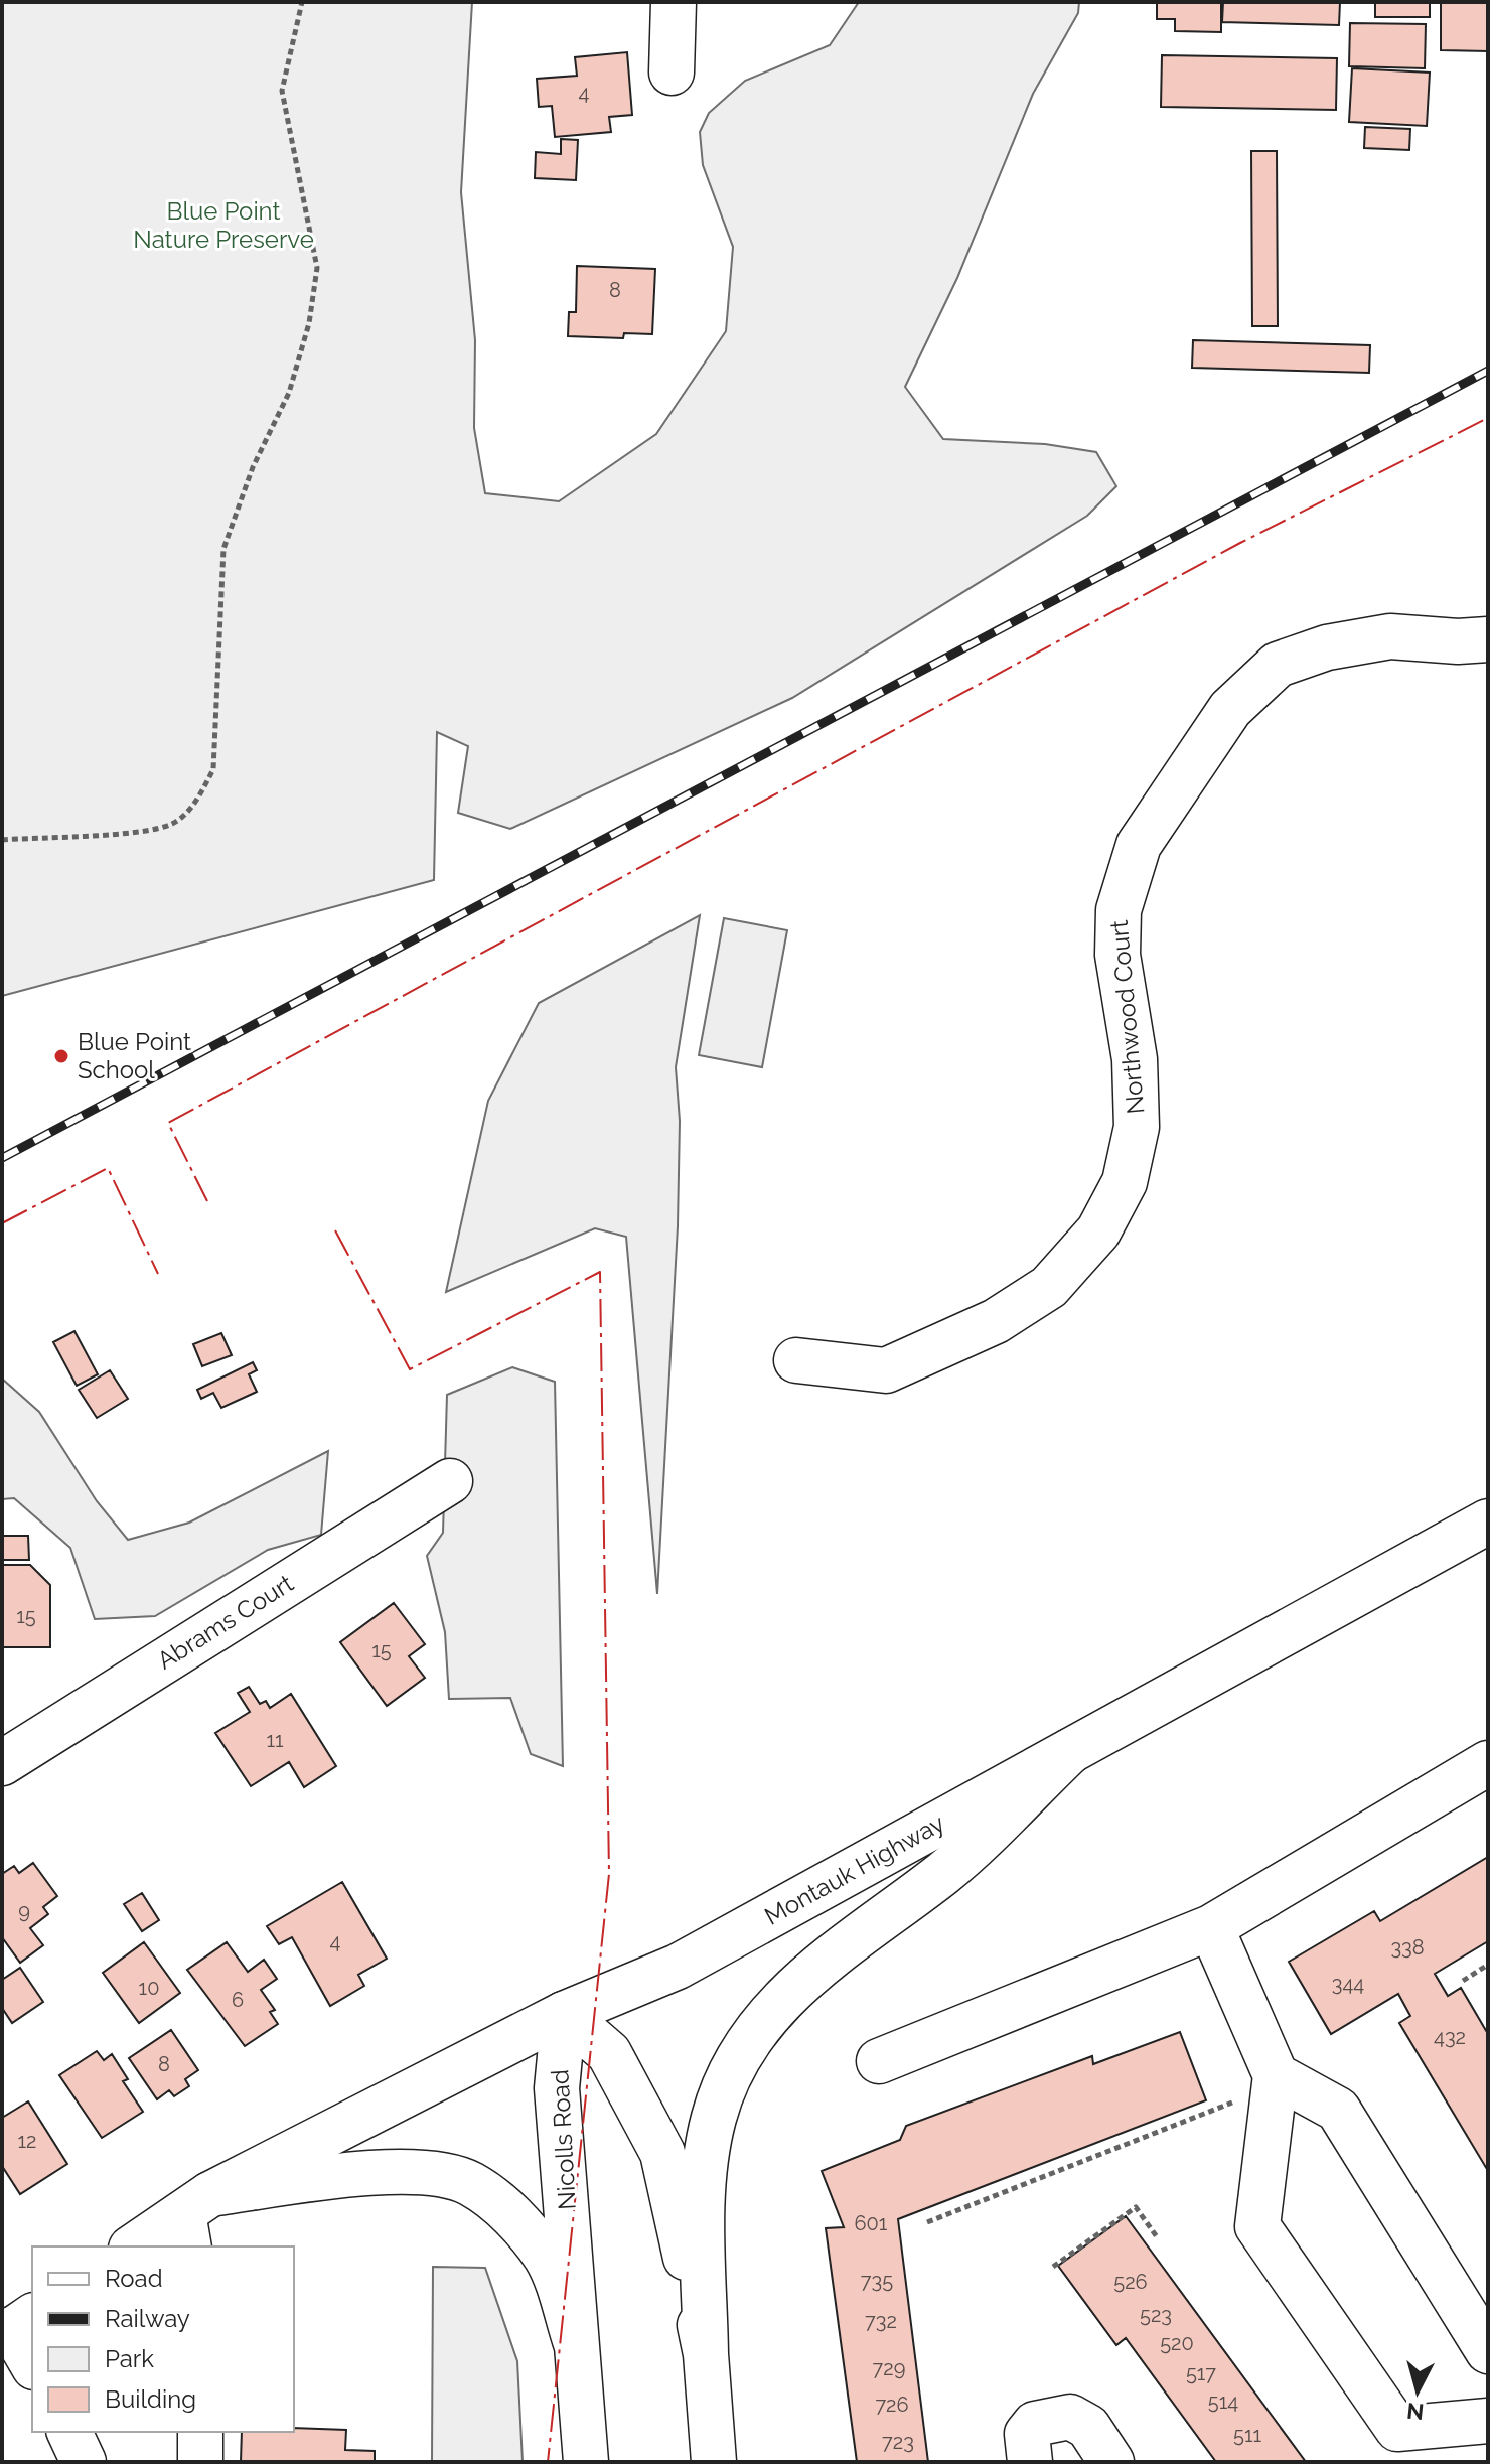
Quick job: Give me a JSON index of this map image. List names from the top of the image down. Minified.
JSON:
{"streets":{"main road":["Northwood Court","Abrams Court","Montauk Highway","Nicolls Road"]},"crossings":[["Montauk Highway","Nicolls Road"]],"parks":["Blue Point Nature Preserve"],"places":["Blue Point School"],"house_numbers":["4","8","15","15","11","9","4","338","344","10","6","432","8","12","601","735","526","523","732","520","729","517","514","726","511","723"],"legend":["Road","Railway","Park","Building"],"north":"bottom"}
